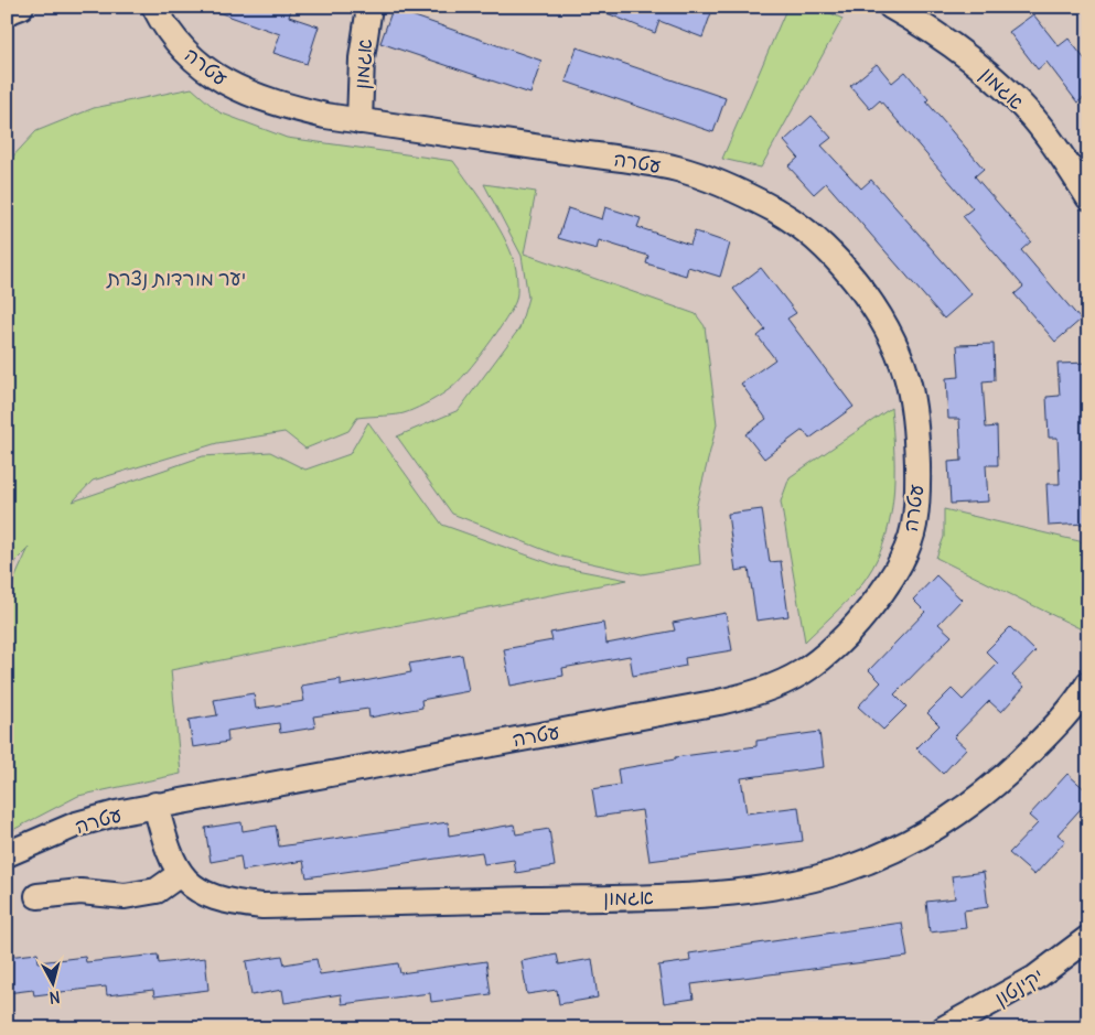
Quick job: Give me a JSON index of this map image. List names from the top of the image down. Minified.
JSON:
{"streets":{"street":["אגמון","עטרה","יקינטון"]},"crossings":[["אגמון","עטרה"]],"parks":["יער מורדות נצרת"],"north":"bottom"}
